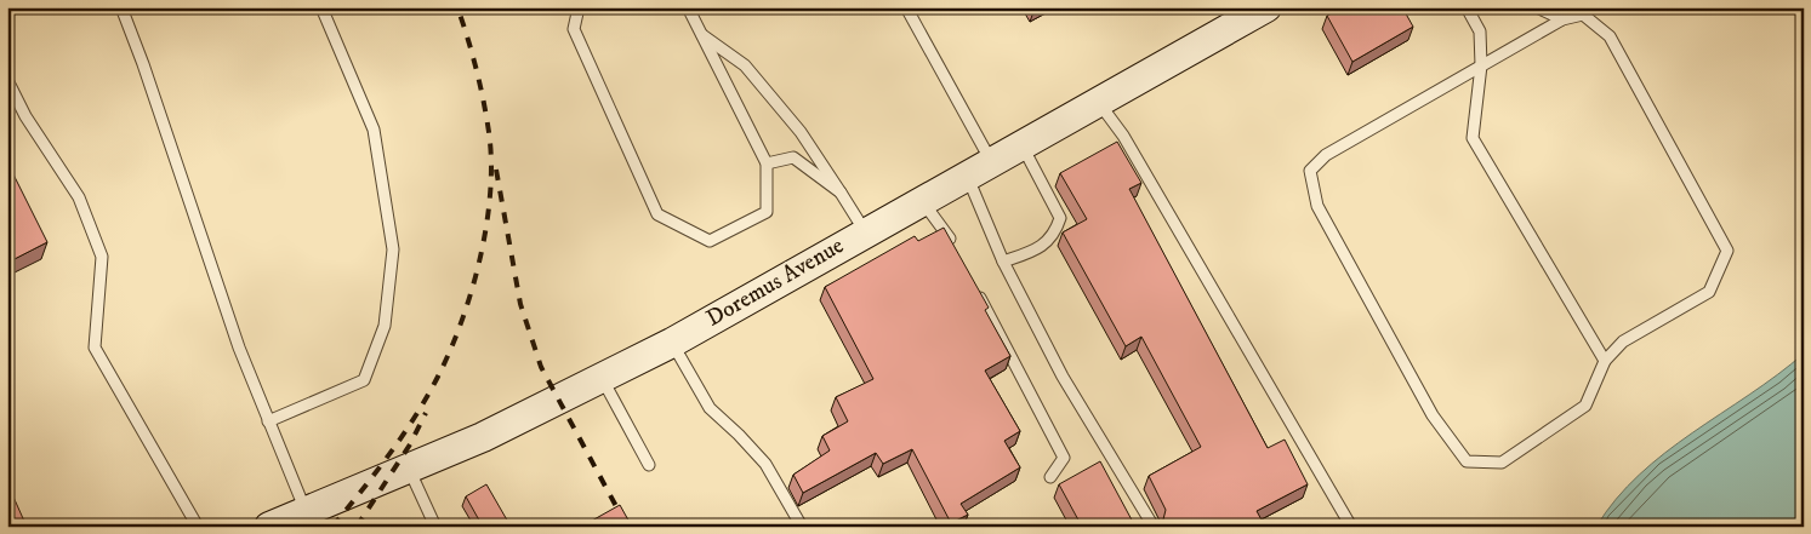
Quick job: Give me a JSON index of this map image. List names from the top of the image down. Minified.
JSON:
{"streets":{"main road":["Doremus Avenue"]}}
